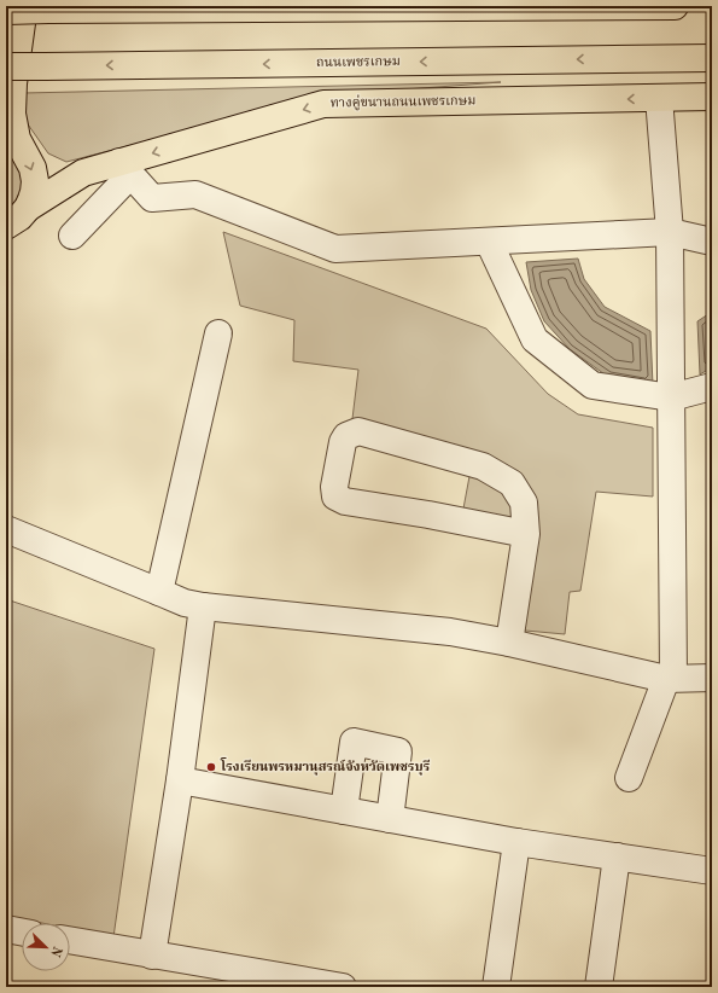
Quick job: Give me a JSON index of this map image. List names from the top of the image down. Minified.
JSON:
{"streets":{"main road":["ถนนเพชรเกษม","ทางคู่ขนานถนนเพชรเกษม"]},"places":["โรงเรียนพรหมานุสรณ์จังหวัดเพชรบุรี"],"north":"bottom right"}
